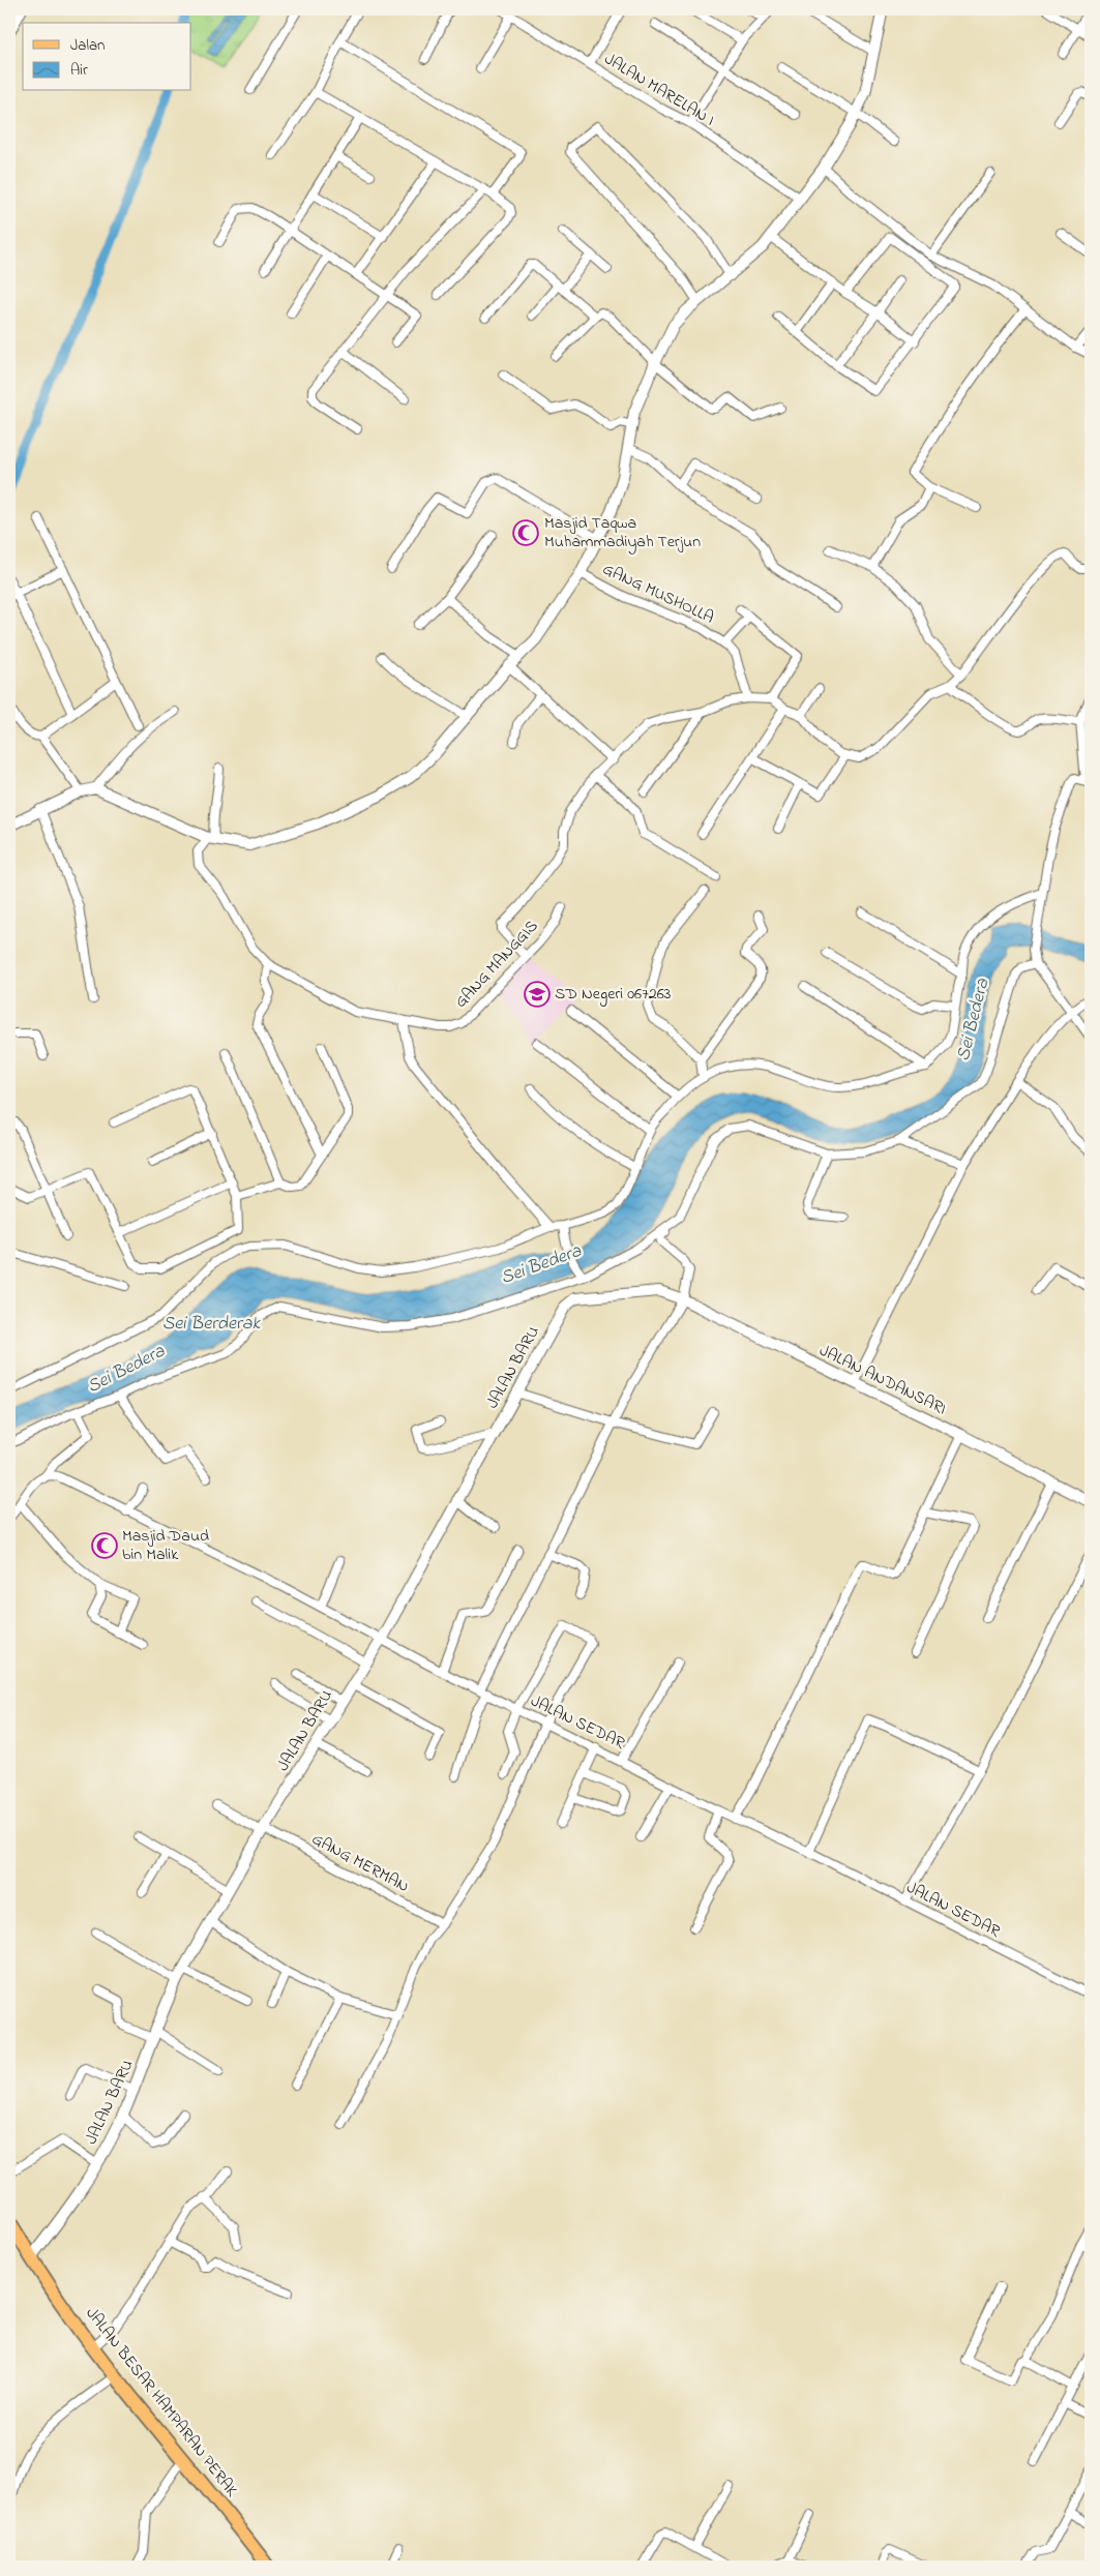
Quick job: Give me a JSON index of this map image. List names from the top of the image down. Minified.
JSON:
{"streets":{"main road":["JALAN BESAR HAMPARAN PERAK"],"street":["JALAN MARELAN I","GANG MUSHOLLA","GANG MANGGIS","JALAN BARU","JALAN ANDANSARI","JALAN SEDAR","GANG MERMAN"]},"crossings":[["JALAN BARU","JALAN ANDANSARI"],["JALAN BARU","JALAN SEDAR"],["JALAN BARU","GANG MERMAN"],["JALAN BARU","JALAN BESAR HAMPARAN PERAK"]],"water":["Sei Bedera","Sei Berderak"],"places":{"mosque":["Masjid Taqwa Muhammadiyah Terjun","Masjid Daud bin Malik"],"school or university":["SD Negeri 067263"]},"legend":["Jalan","Air"]}
